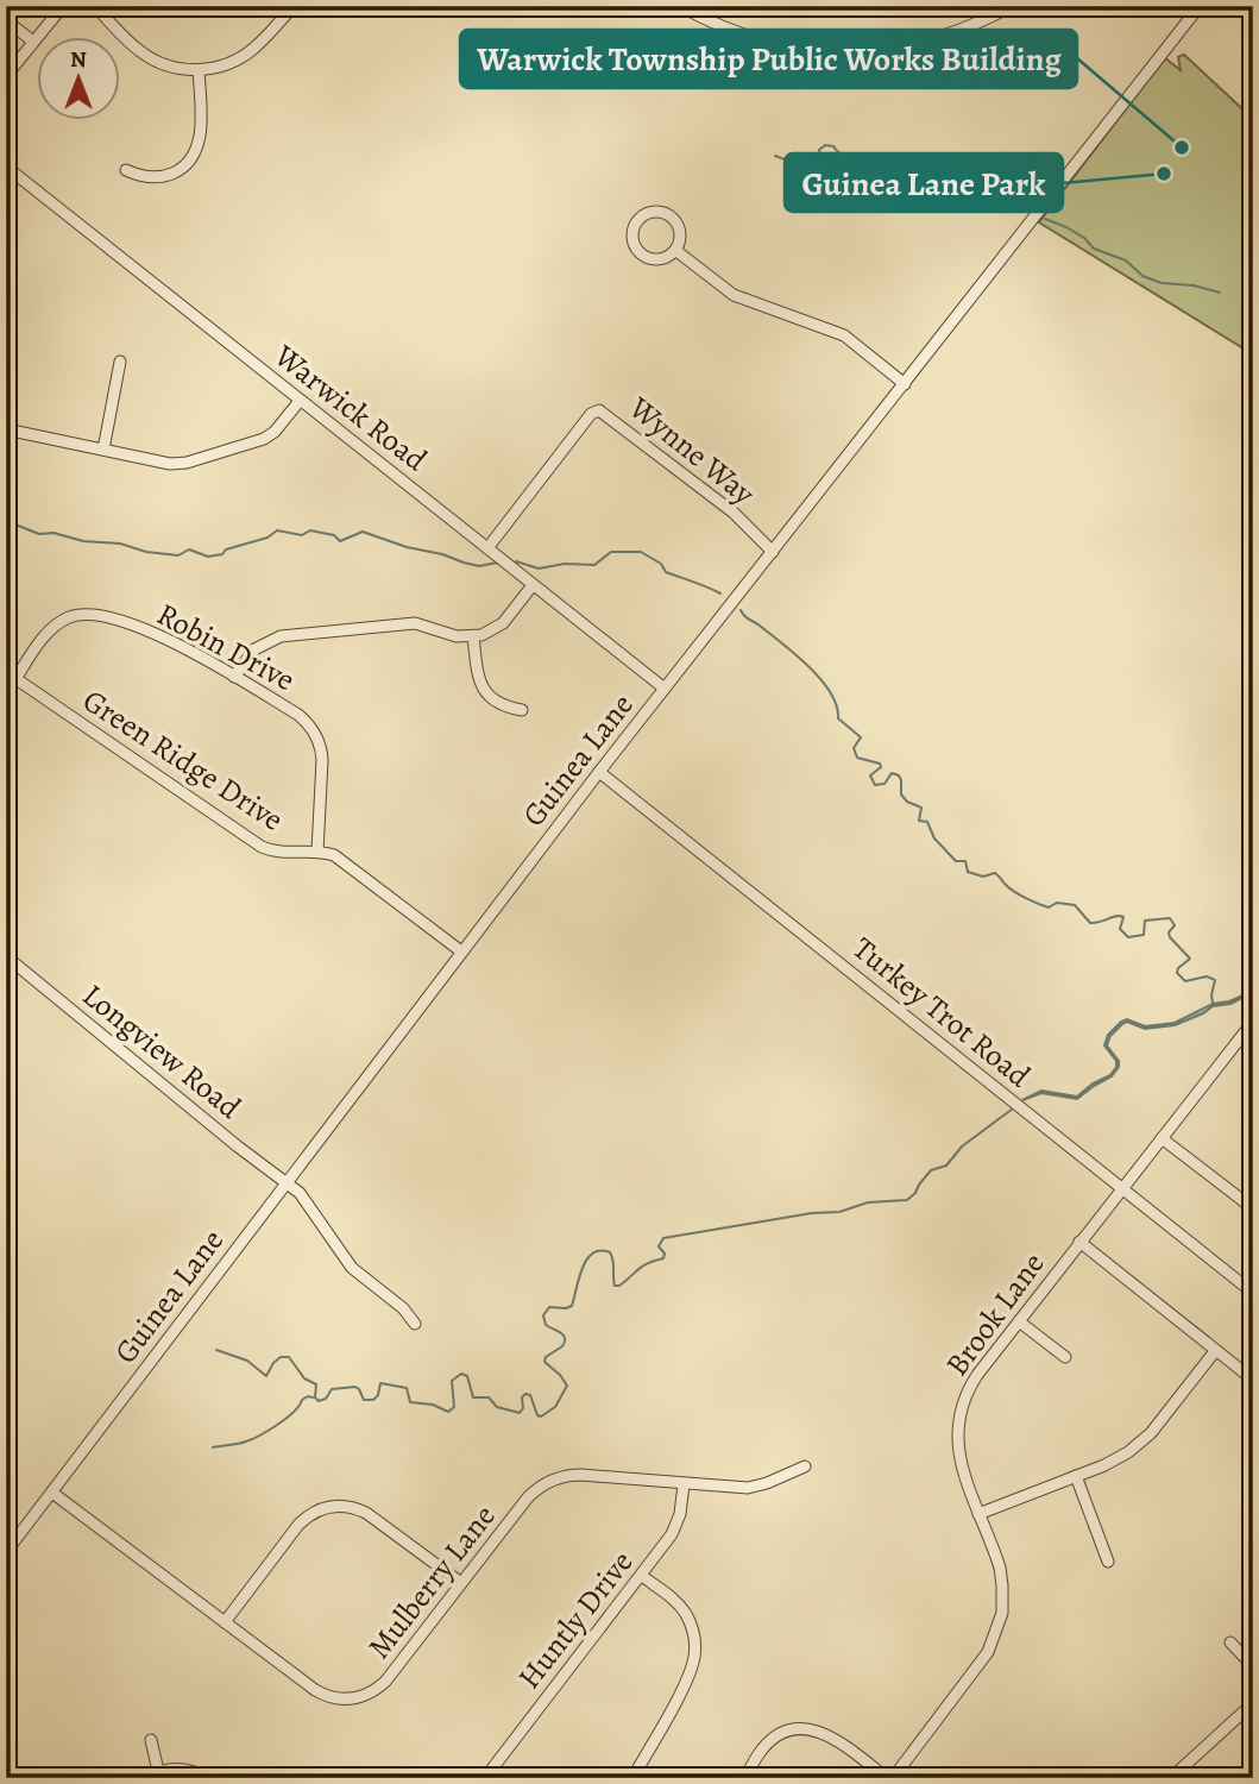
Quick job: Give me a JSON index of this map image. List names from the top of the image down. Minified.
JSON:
{"streets":{"street":["Warwick Road","Wynne Way","Robin Drive","Green Ridge Drive","Guinea Lane","Turkey Trot Road","Longview Road","Brook Lane","Mulberry Lane","Huntly Drive"]},"crossings":[["Warwick Road","Wynne Way"],["Warwick Road","Guinea Lane"],["Wynne Way","Guinea Lane"],["Robin Drive","Green Ridge Drive"],["Green Ridge Drive","Guinea Lane"],["Guinea Lane","Turkey Trot Road"],["Guinea Lane","Longview Road"],["Guinea Lane","Mulberry Lane"],["Turkey Trot Road","Brook Lane"],["Mulberry Lane","Huntly Drive"]],"places":["Warwick Township Public Works Building","Guinea Lane Park"],"north":"top"}
